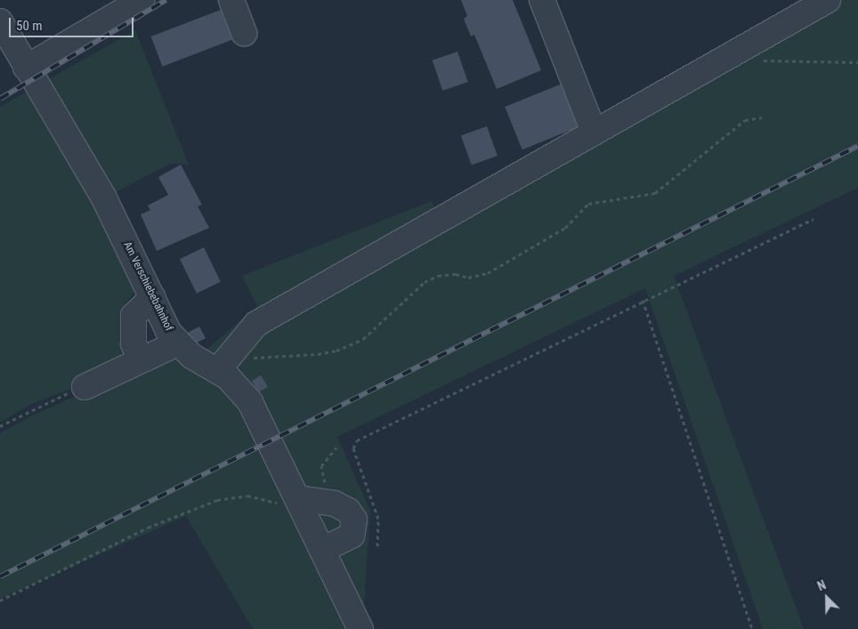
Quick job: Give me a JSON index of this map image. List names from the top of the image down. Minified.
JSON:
{"streets":{"street":["Am Verschiebebahnhof"]},"scale_bar":"50 m","north":"top left"}
